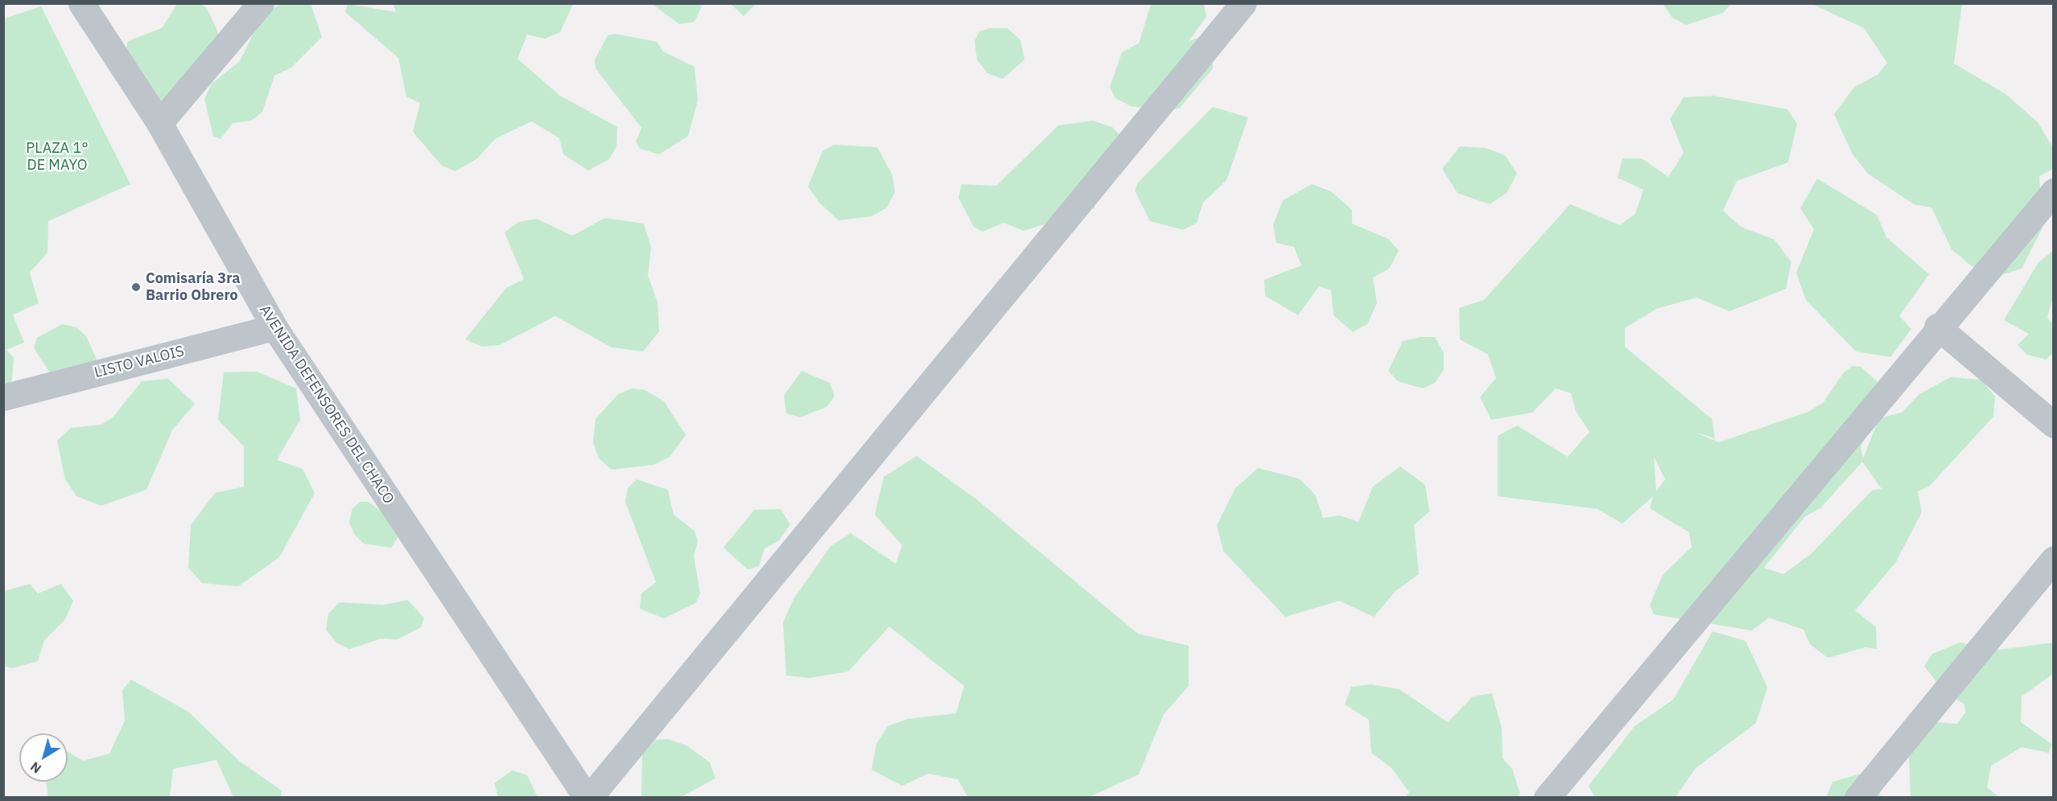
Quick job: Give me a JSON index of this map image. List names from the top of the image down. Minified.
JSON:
{"streets":{"street":["LISTO VALOIS","AVENIDA DEFENSORES DEL CHACO"]},"crossings":[["LISTO VALOIS","AVENIDA DEFENSORES DEL CHACO"]],"parks":["PLAZA 1° DE MAYO"],"places":["Comisaría 3ra Barrio Obrero"],"north":"bottom left"}
